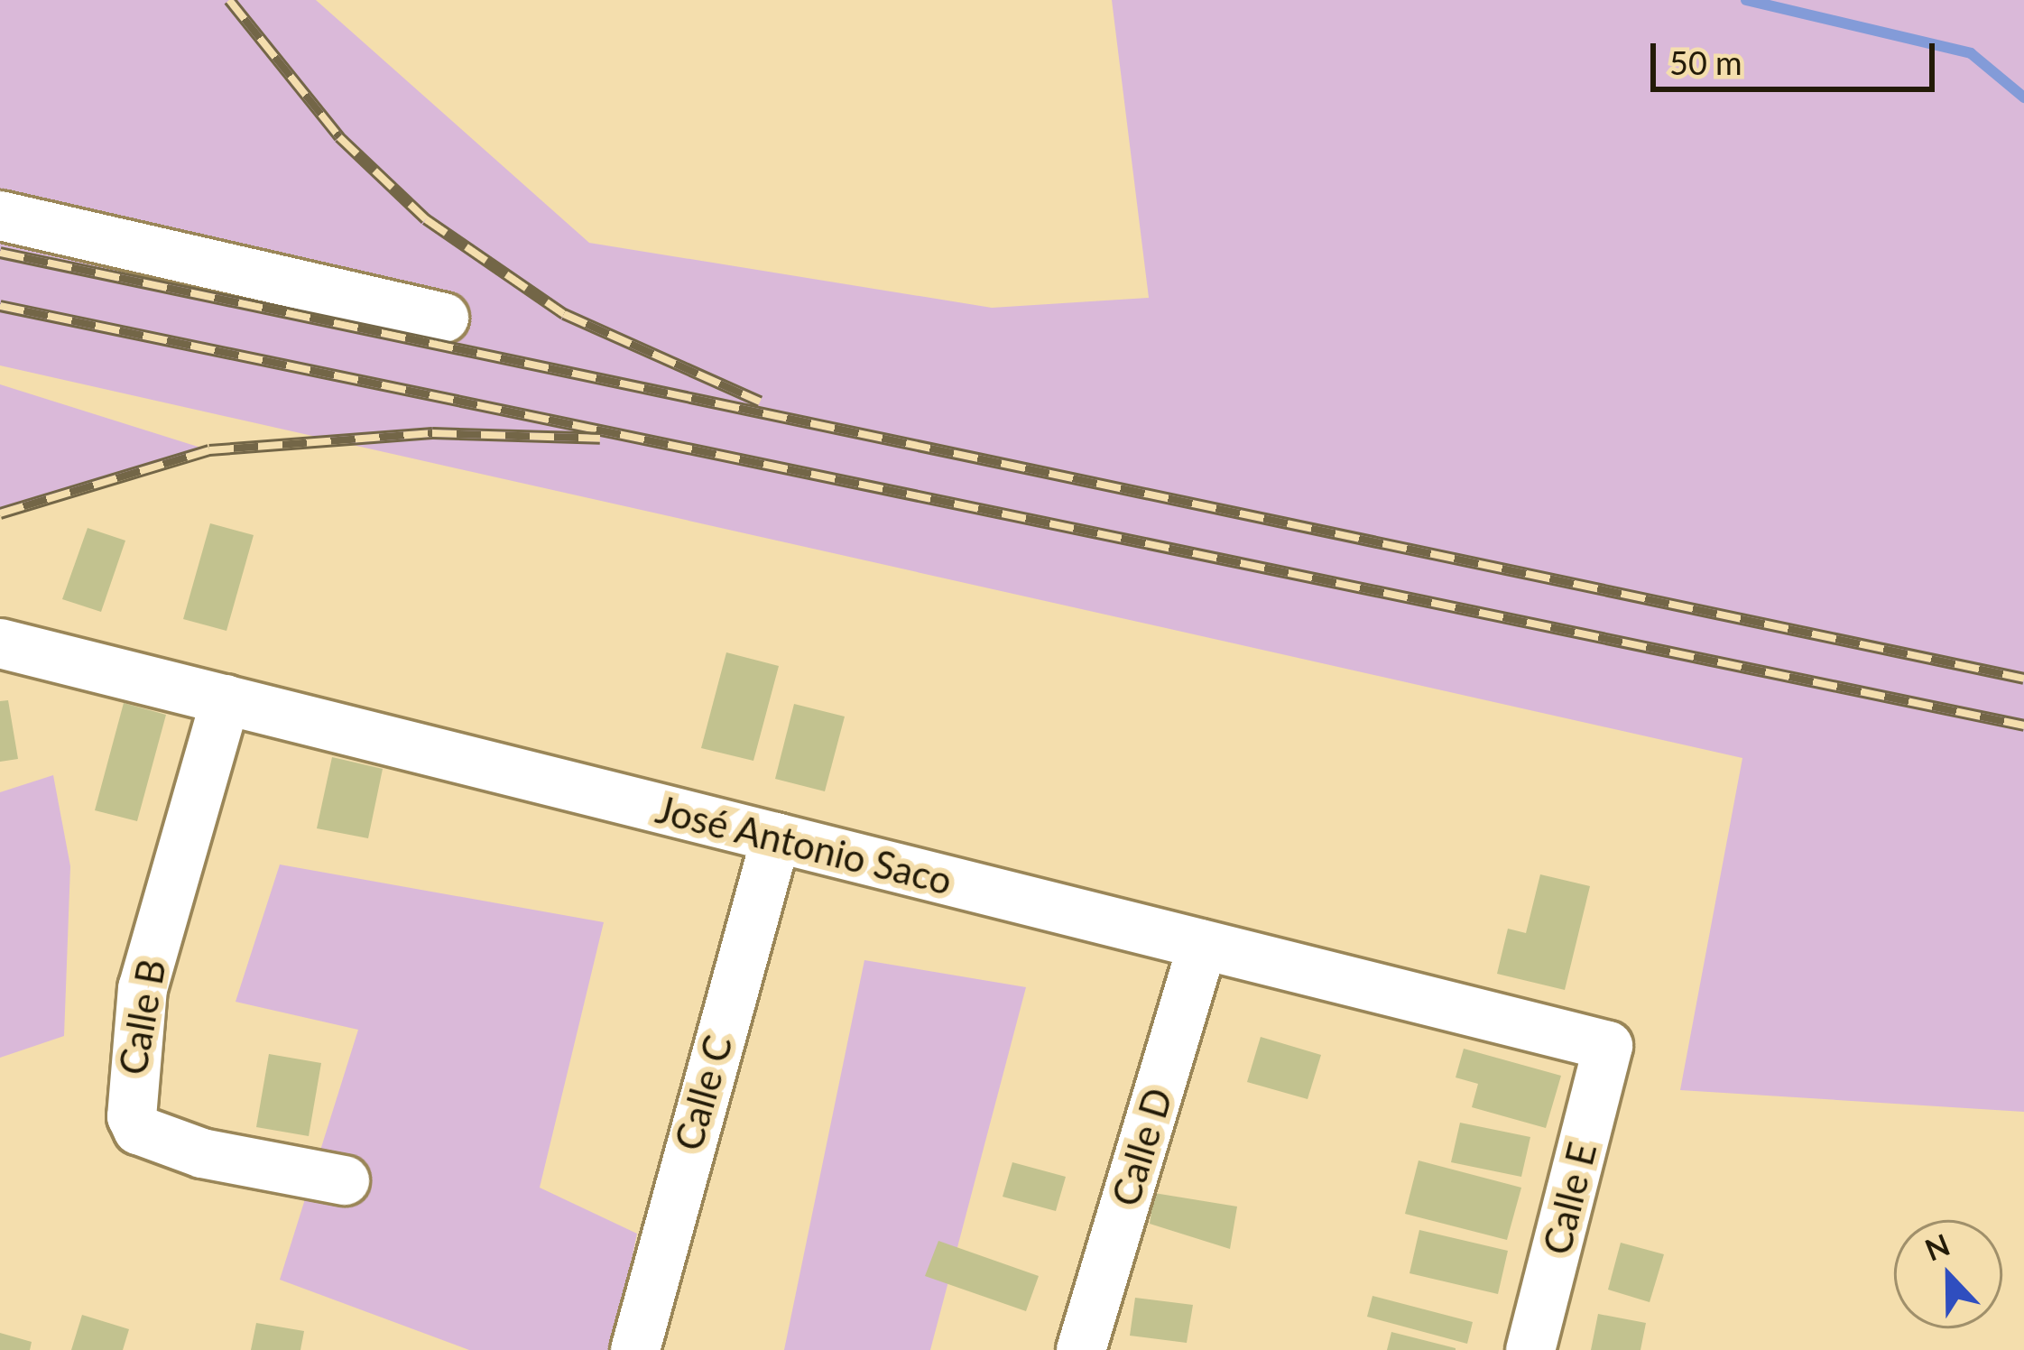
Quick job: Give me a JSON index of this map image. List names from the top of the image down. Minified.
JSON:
{"streets":{"street":["José Antonio Saco","Calle B","Calle C","Calle D","Calle E"]},"crossings":[["José Antonio Saco","Calle B"],["José Antonio Saco","Calle C"],["José Antonio Saco","Calle D"],["José Antonio Saco","Calle E"]],"scale_bar":"50 m","north":"top"}
